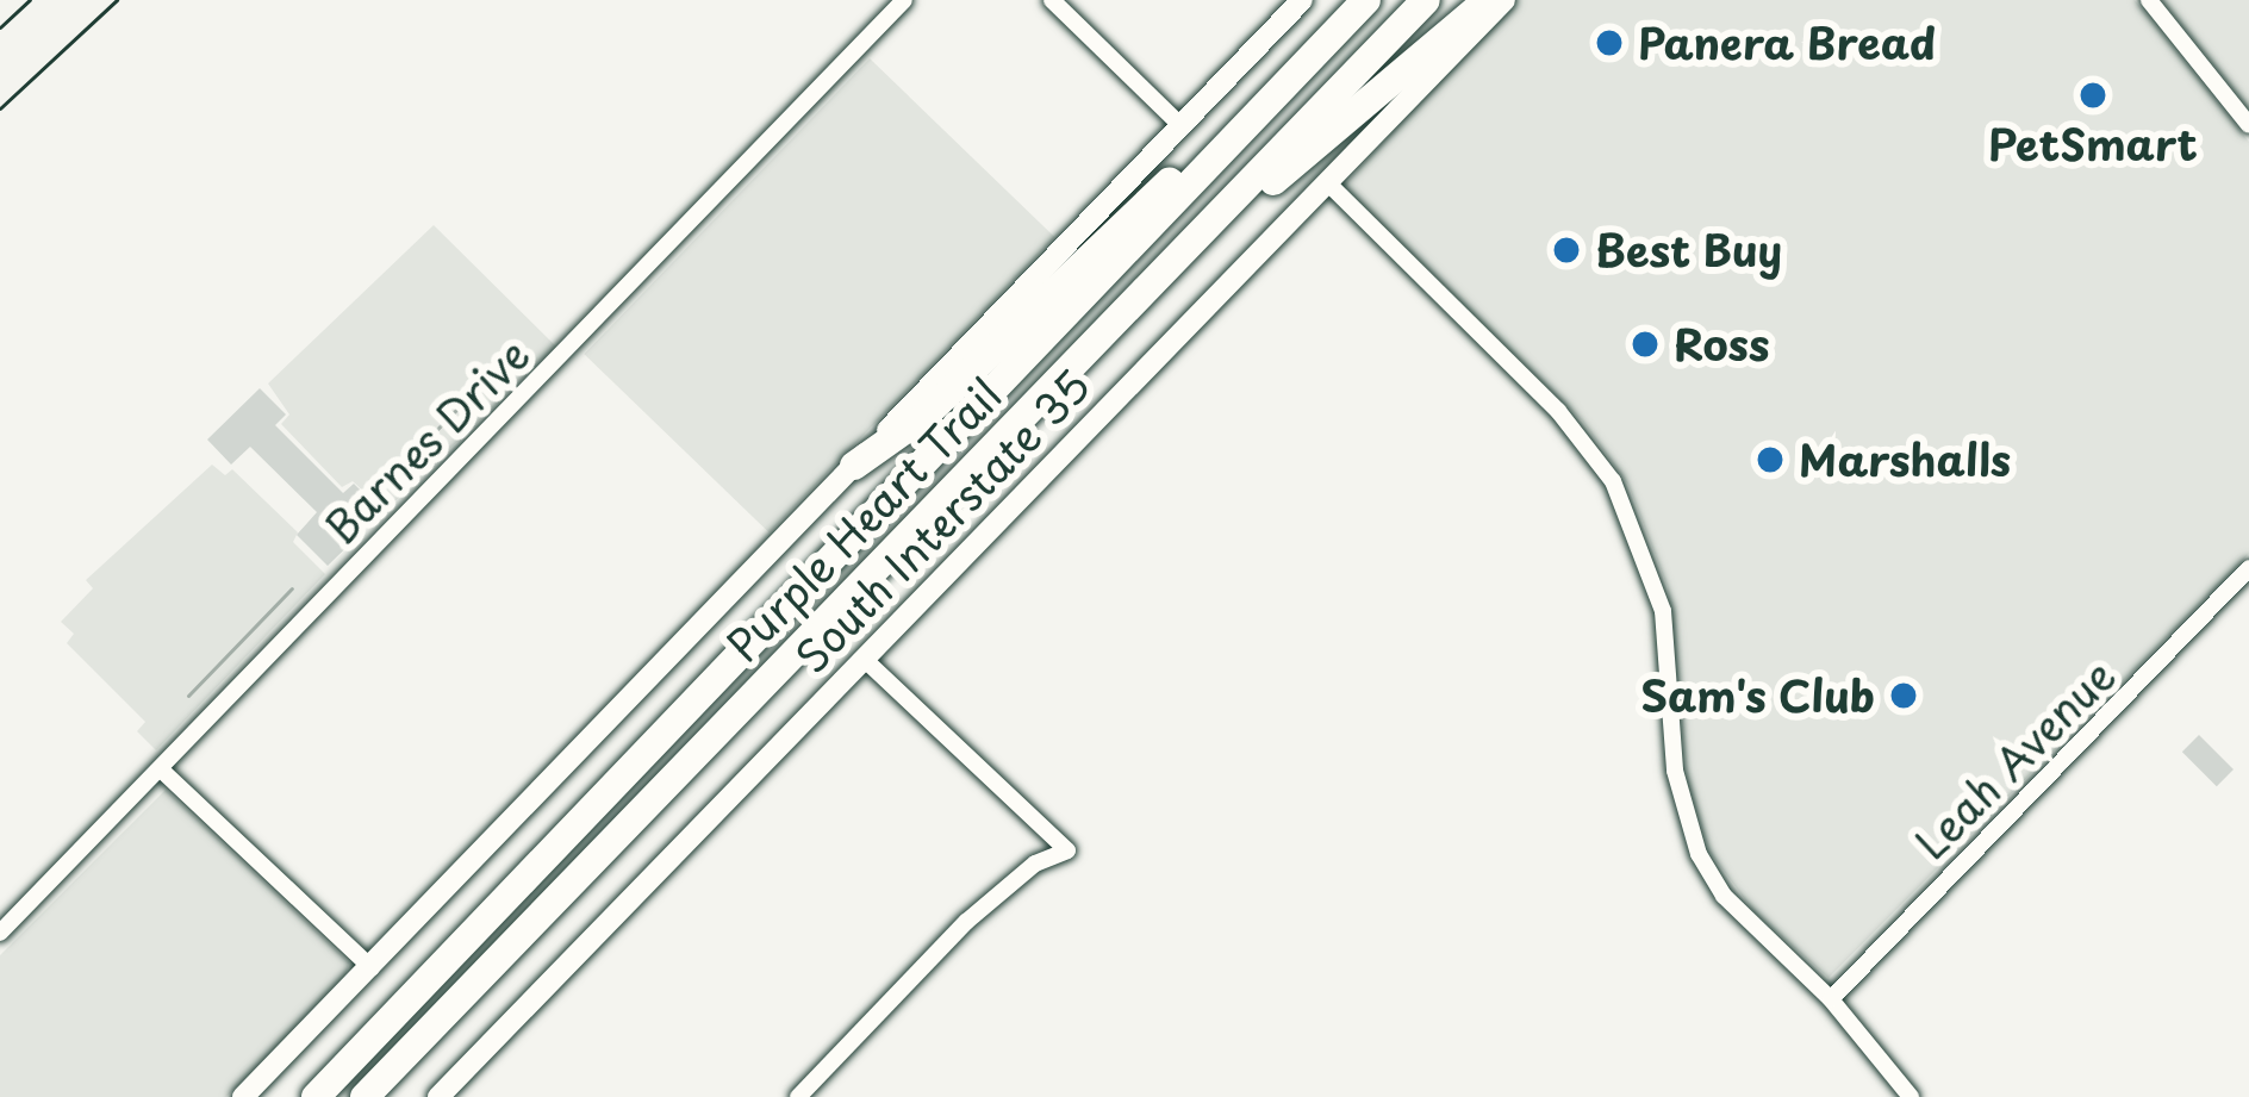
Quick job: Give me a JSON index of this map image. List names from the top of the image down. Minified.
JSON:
{"streets":{"highway":["Purple Heart Trail"],"main road":["South Interstate 35"],"street":["Barnes Drive","Leah Avenue"]},"places":["Panera Bread","PetSmart","Best Buy","Ross","Marshalls","Sam's Club"]}
